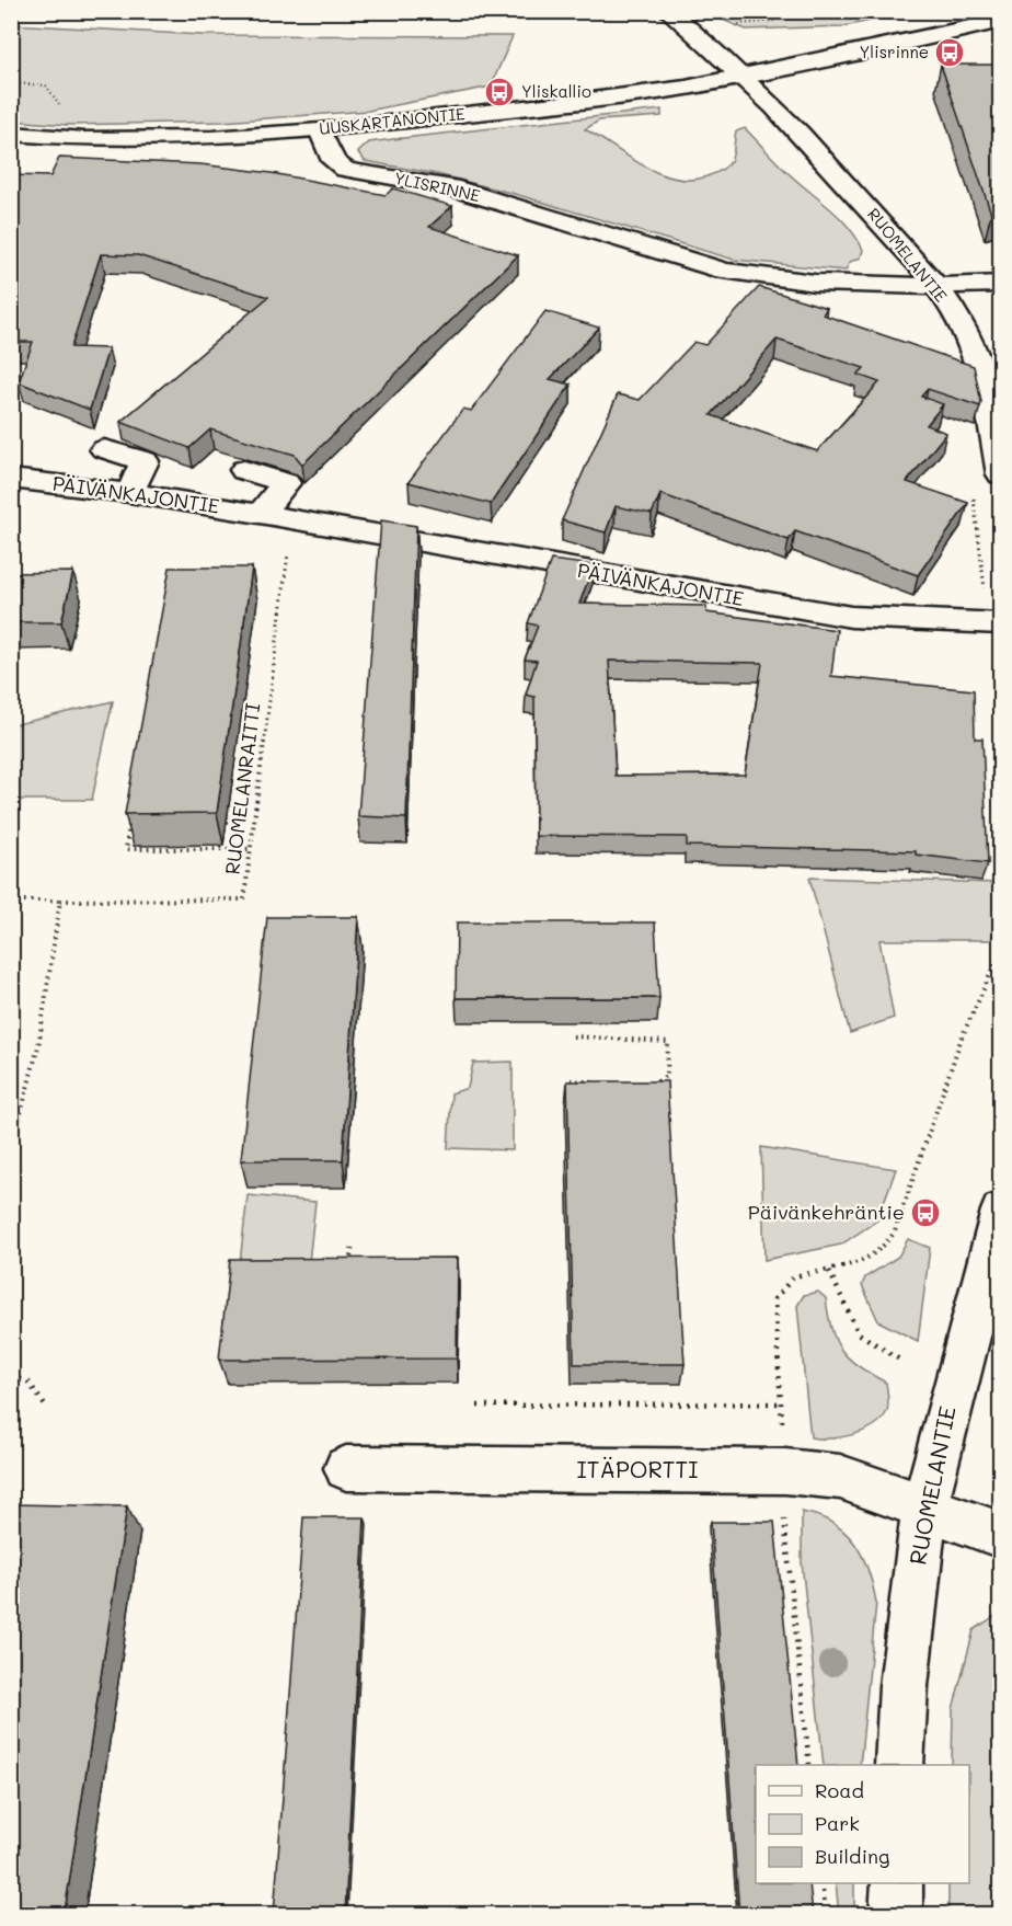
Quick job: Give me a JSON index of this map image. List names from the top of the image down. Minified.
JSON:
{"streets":{"street":["UUSKARTANONTIE","YLISRINNE","RUOMELANTIE","PÄIVÄNKAJONTIE","ITÄPORTTI"],"path":["RUOMELANRAITTI"]},"crossings":[["UUSKARTANONTIE","YLISRINNE"],["UUSKARTANONTIE","RUOMELANTIE"],["YLISRINNE","RUOMELANTIE"],["RUOMELANTIE","ITÄPORTTI"],["PÄIVÄNKAJONTIE","RUOMELANRAITTI"]],"places":{"bus stop":["Ylisrinne","Yliskallio","Päivänkehräntie"]},"legend":["Road","Park","Building"]}
